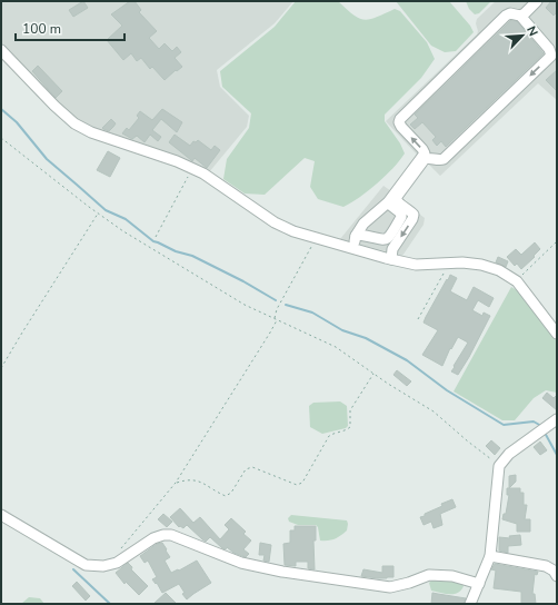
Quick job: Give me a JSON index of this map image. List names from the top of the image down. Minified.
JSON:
{"scale_bar":"100 m","north":"top right"}
